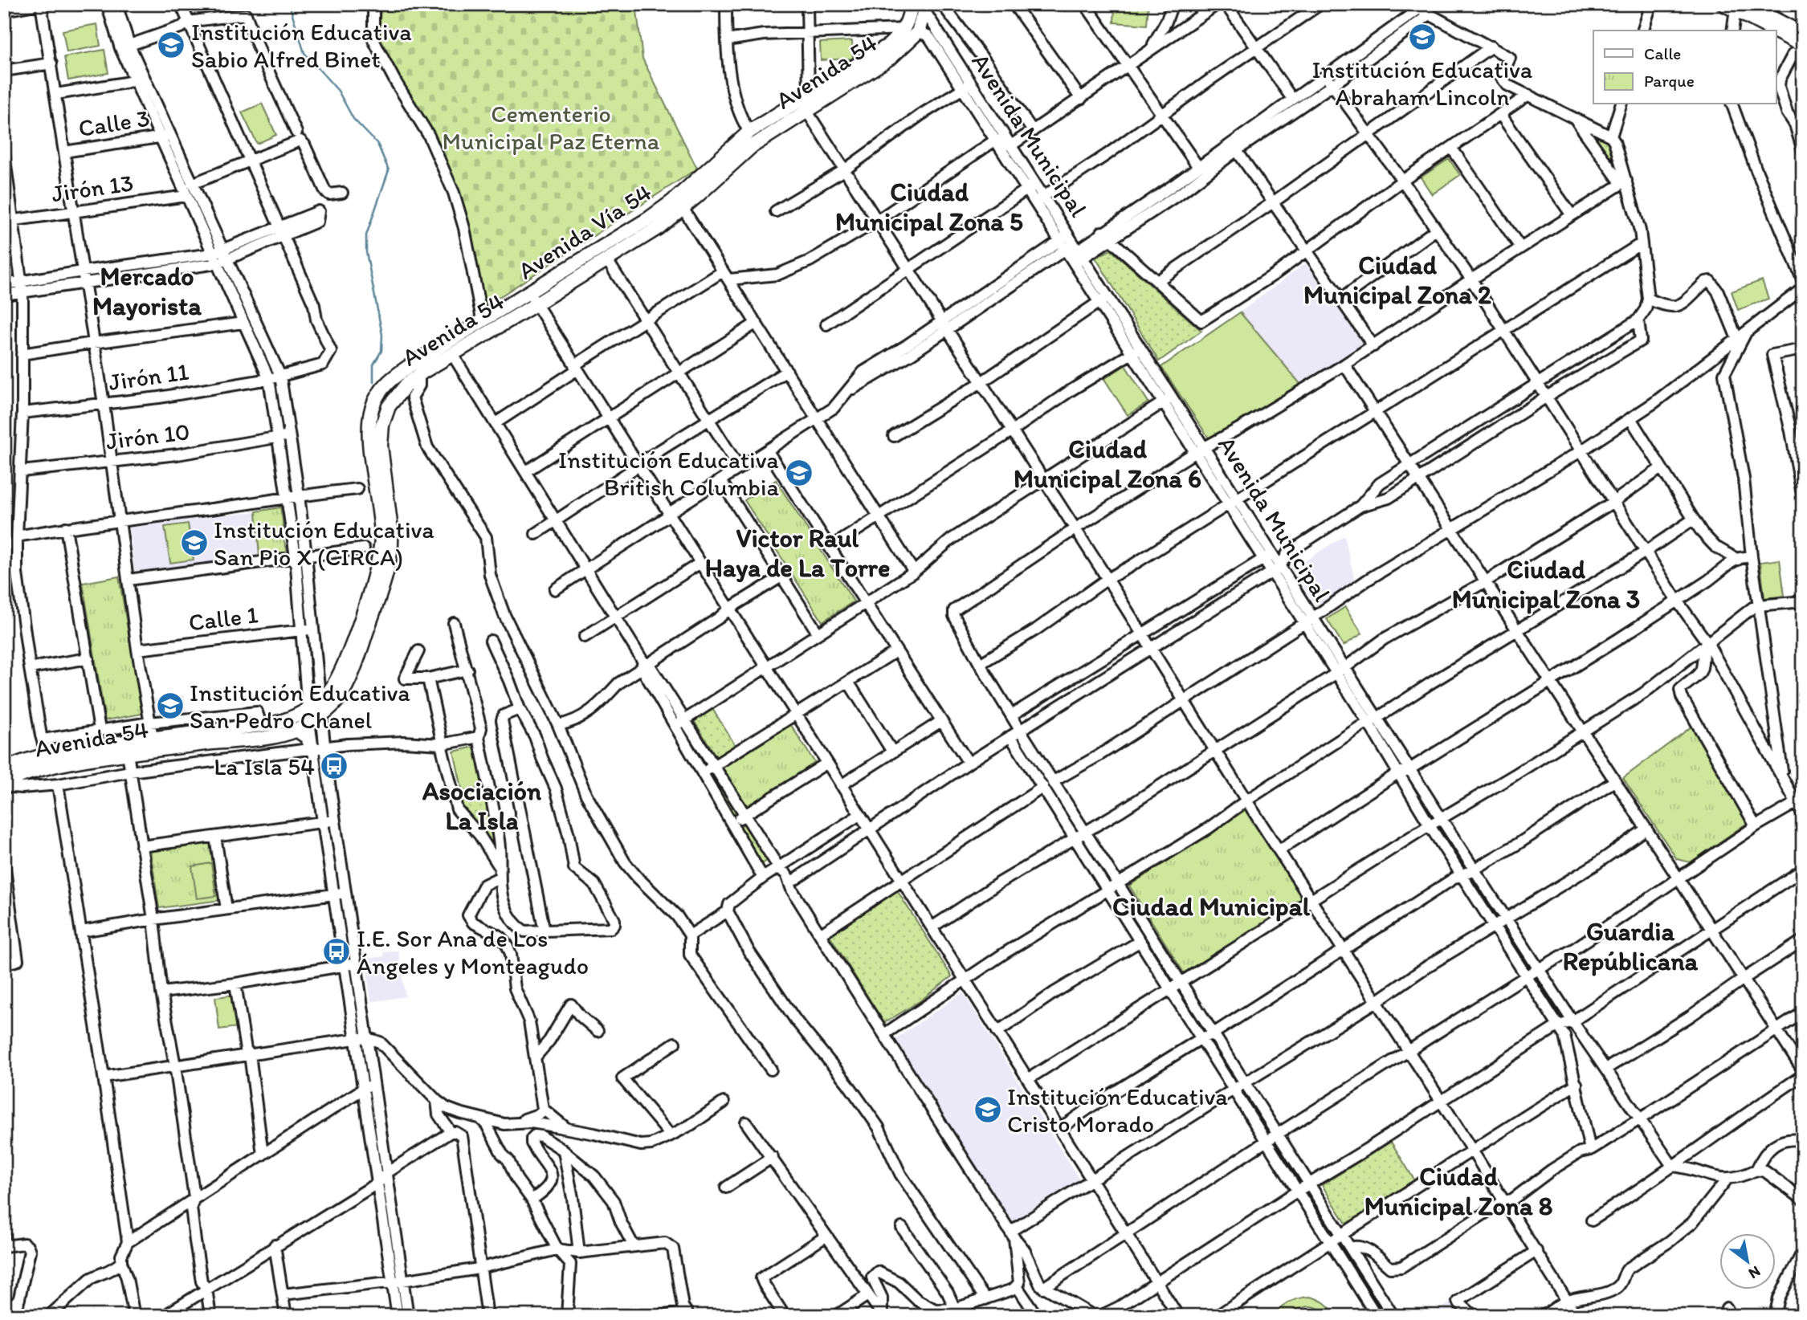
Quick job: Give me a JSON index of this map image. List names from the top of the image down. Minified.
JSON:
{"streets":{"main road":["Avenida 54","Avenida Vía 54"],"street":["Calle 3","Avenida Municipal","Jirón 13","Jirón 11","Jirón 10","Calle 1"]},"crossings":[["Avenida 54","Avenida Municipal"],["Avenida 54","Avenida Vía 54"]],"districts":["Ciudad Municipal Zona 5","Ciudad Municipal Zona 2","Mercado Mayorista","Ciudad Municipal Zona 6","Victor Raul Haya de La Torre","Ciudad Municipal Zona 3","Asociación La Isla","Ciudad Municipal","Guardia Repúblicana","Ciudad Municipal Zona 8"],"parks":["Cementerio Municipal Paz Eterna"],"places":{"school or university":["Institución Educativa Abraham Lincoln","Institución Educativa Sabio Alfred Binet","Institución Educativa British Columbia","Institución Educativa San Pio X (CIRCA)","Institución Educativa San Pedro Chanel","Institución Educativa Cristo Morado"],"bus stop":["La Isla 54","I.E. Sor Ana de Los Ángeles y Monteagudo"]},"legend":["Calle","Parque"],"north":"bottom right"}
